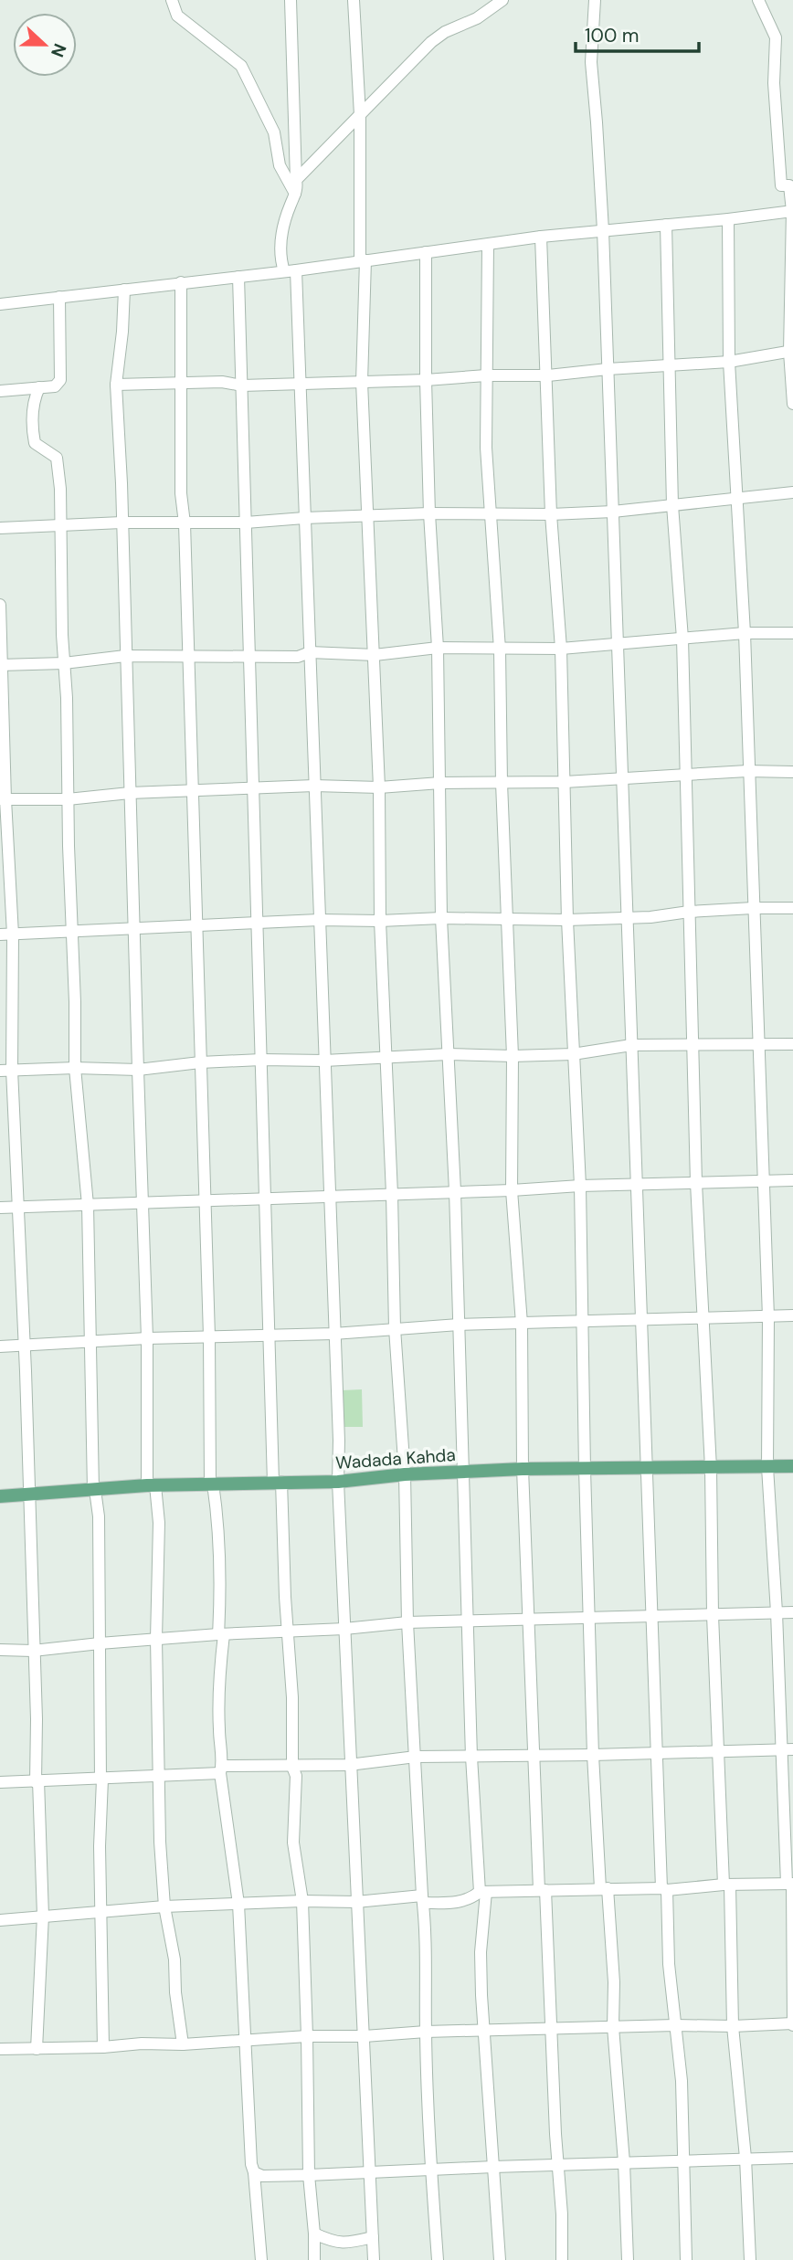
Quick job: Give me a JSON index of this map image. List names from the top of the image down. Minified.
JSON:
{"streets":{"main road":["Wadada Kahda"]},"scale_bar":"100 m","north":"right"}
